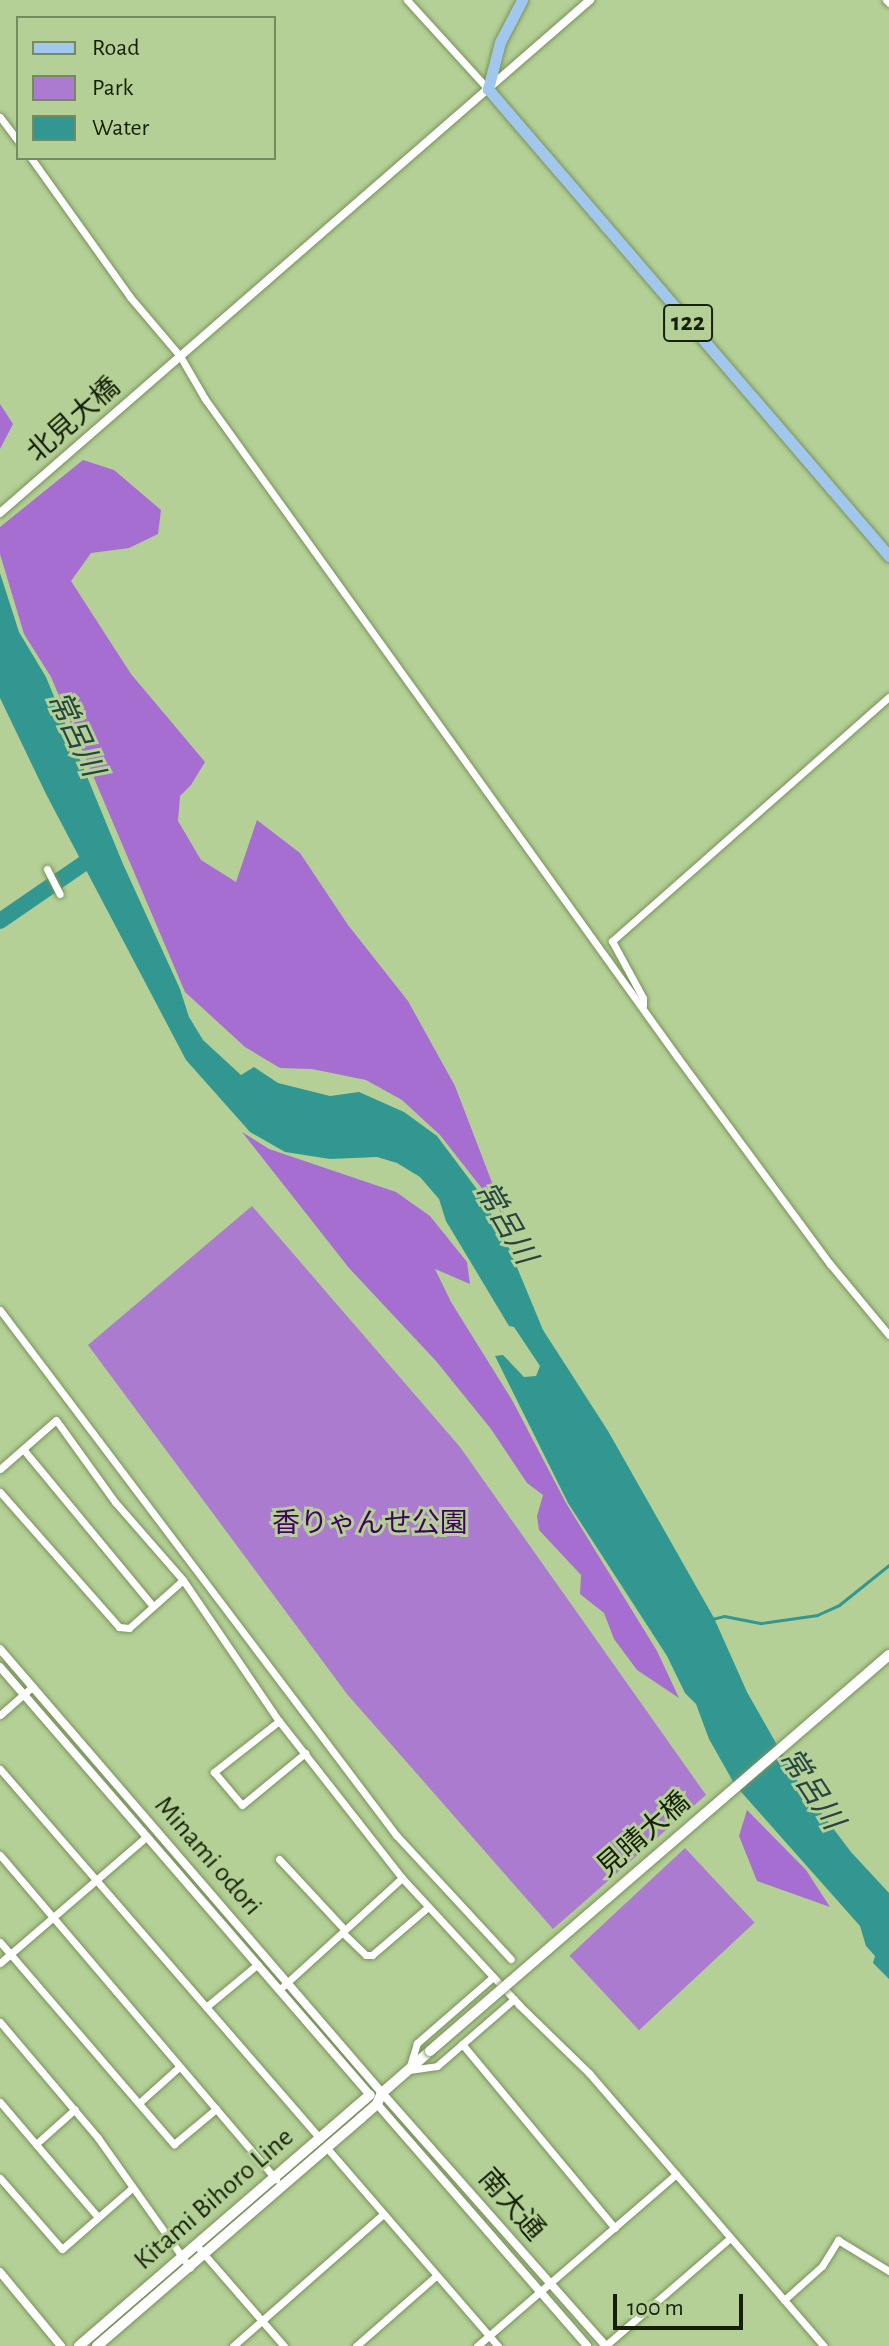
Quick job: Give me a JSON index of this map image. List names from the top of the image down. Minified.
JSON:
{"streets":{"main road":["122","見晴大橋","Kitami Bihoro Line"],"street":["北見大橋","Minami odori","南大通"]},"crossings":[["122","北見大橋"],["見晴大橋","Kitami Bihoro Line"],["Minami odori","Kitami Bihoro Line"],["Minami odori","南大通"],["Kitami Bihoro Line","南大通"]],"water":["常呂川"],"parks":["香りゃんせ公園"],"legend":["Road","Park","Water"],"scale_bar":"100 m"}
